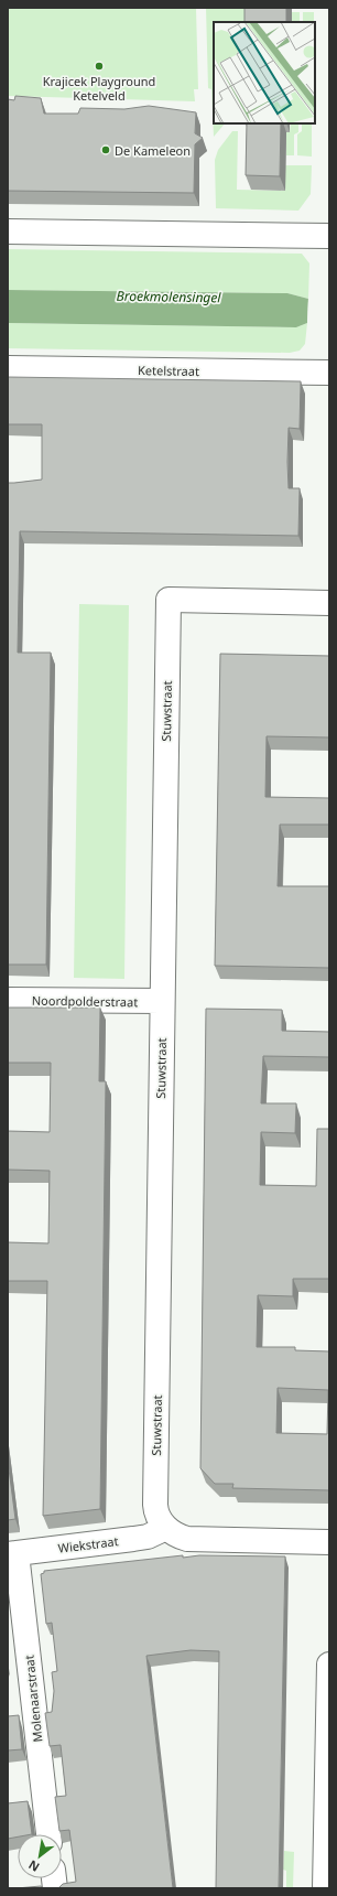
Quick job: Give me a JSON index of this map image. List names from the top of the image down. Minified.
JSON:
{"streets":{"street":["Ketelstraat","Stuwstraat","Noordpolderstraat","Wiekstraat","Molenaarstraat"]},"crossings":[["Stuwstraat","Noordpolderstraat"],["Stuwstraat","Wiekstraat"],["Wiekstraat","Molenaarstraat"]],"water":["Broekmolensingel"],"places":["Krajicek Playground Ketelveld","De Kameleon"],"north":"bottom left"}
